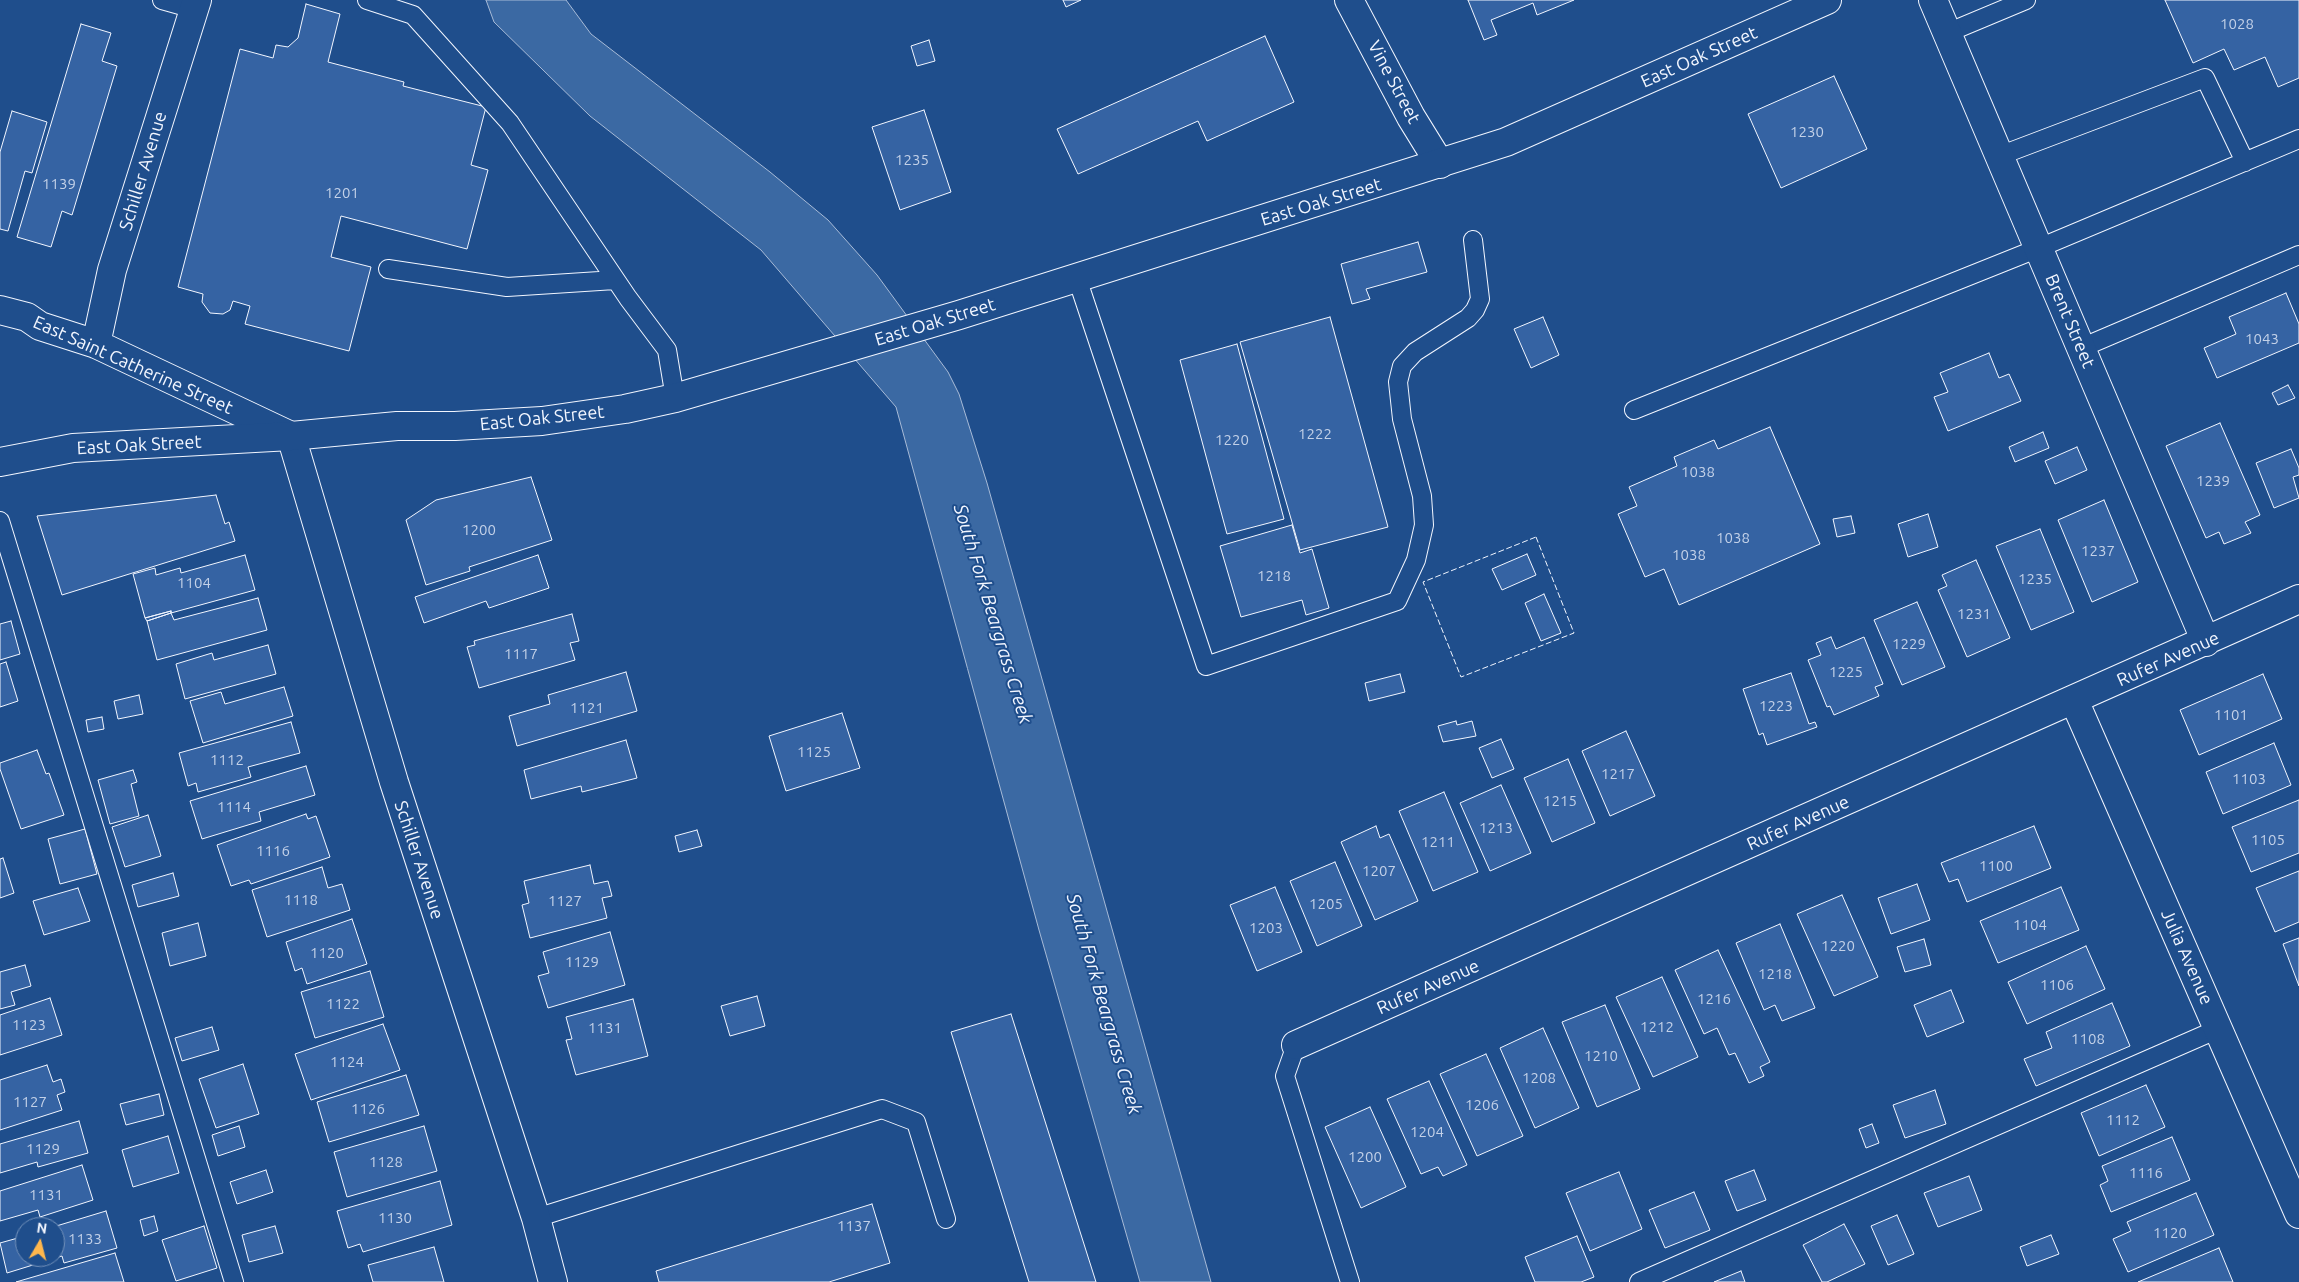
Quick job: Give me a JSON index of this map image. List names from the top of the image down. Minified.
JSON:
{"streets":{"street":["East Oak Street","Vine Street","Schiller Avenue","Brent Street","East Saint Catherine Street","Rufer Avenue","Julia Avenue"]},"crossings":[["East Oak Street","Vine Street"],["East Oak Street","Schiller Avenue"],["East Oak Street","East Saint Catherine Street"],["Schiller Avenue","East Saint Catherine Street"],["Brent Street","Rufer Avenue"],["Rufer Avenue","Julia Avenue"]],"water":["South Fork Beargrass Creek"],"house_numbers":["1028","1230","1235","1139","1201","1043","1222","1220","1038","1239","1200","1038","1237","1038","1218","1235","1104","1231","1229","1117","1225","1223","1121","1101","1125","1112","1217","1103","1215","1114","1213","1105","1211","1116","1100","1207","1118","1127","1205","1104","1203","1220","1120","1129","1218","1106","1216","1122","1123","1212","1131","1108","1210","1124","1208","1127","1206","1126","1112","1204","1129","1200","1128","1116","1131","1130","1137","1120","1133"],"north":"top"}
